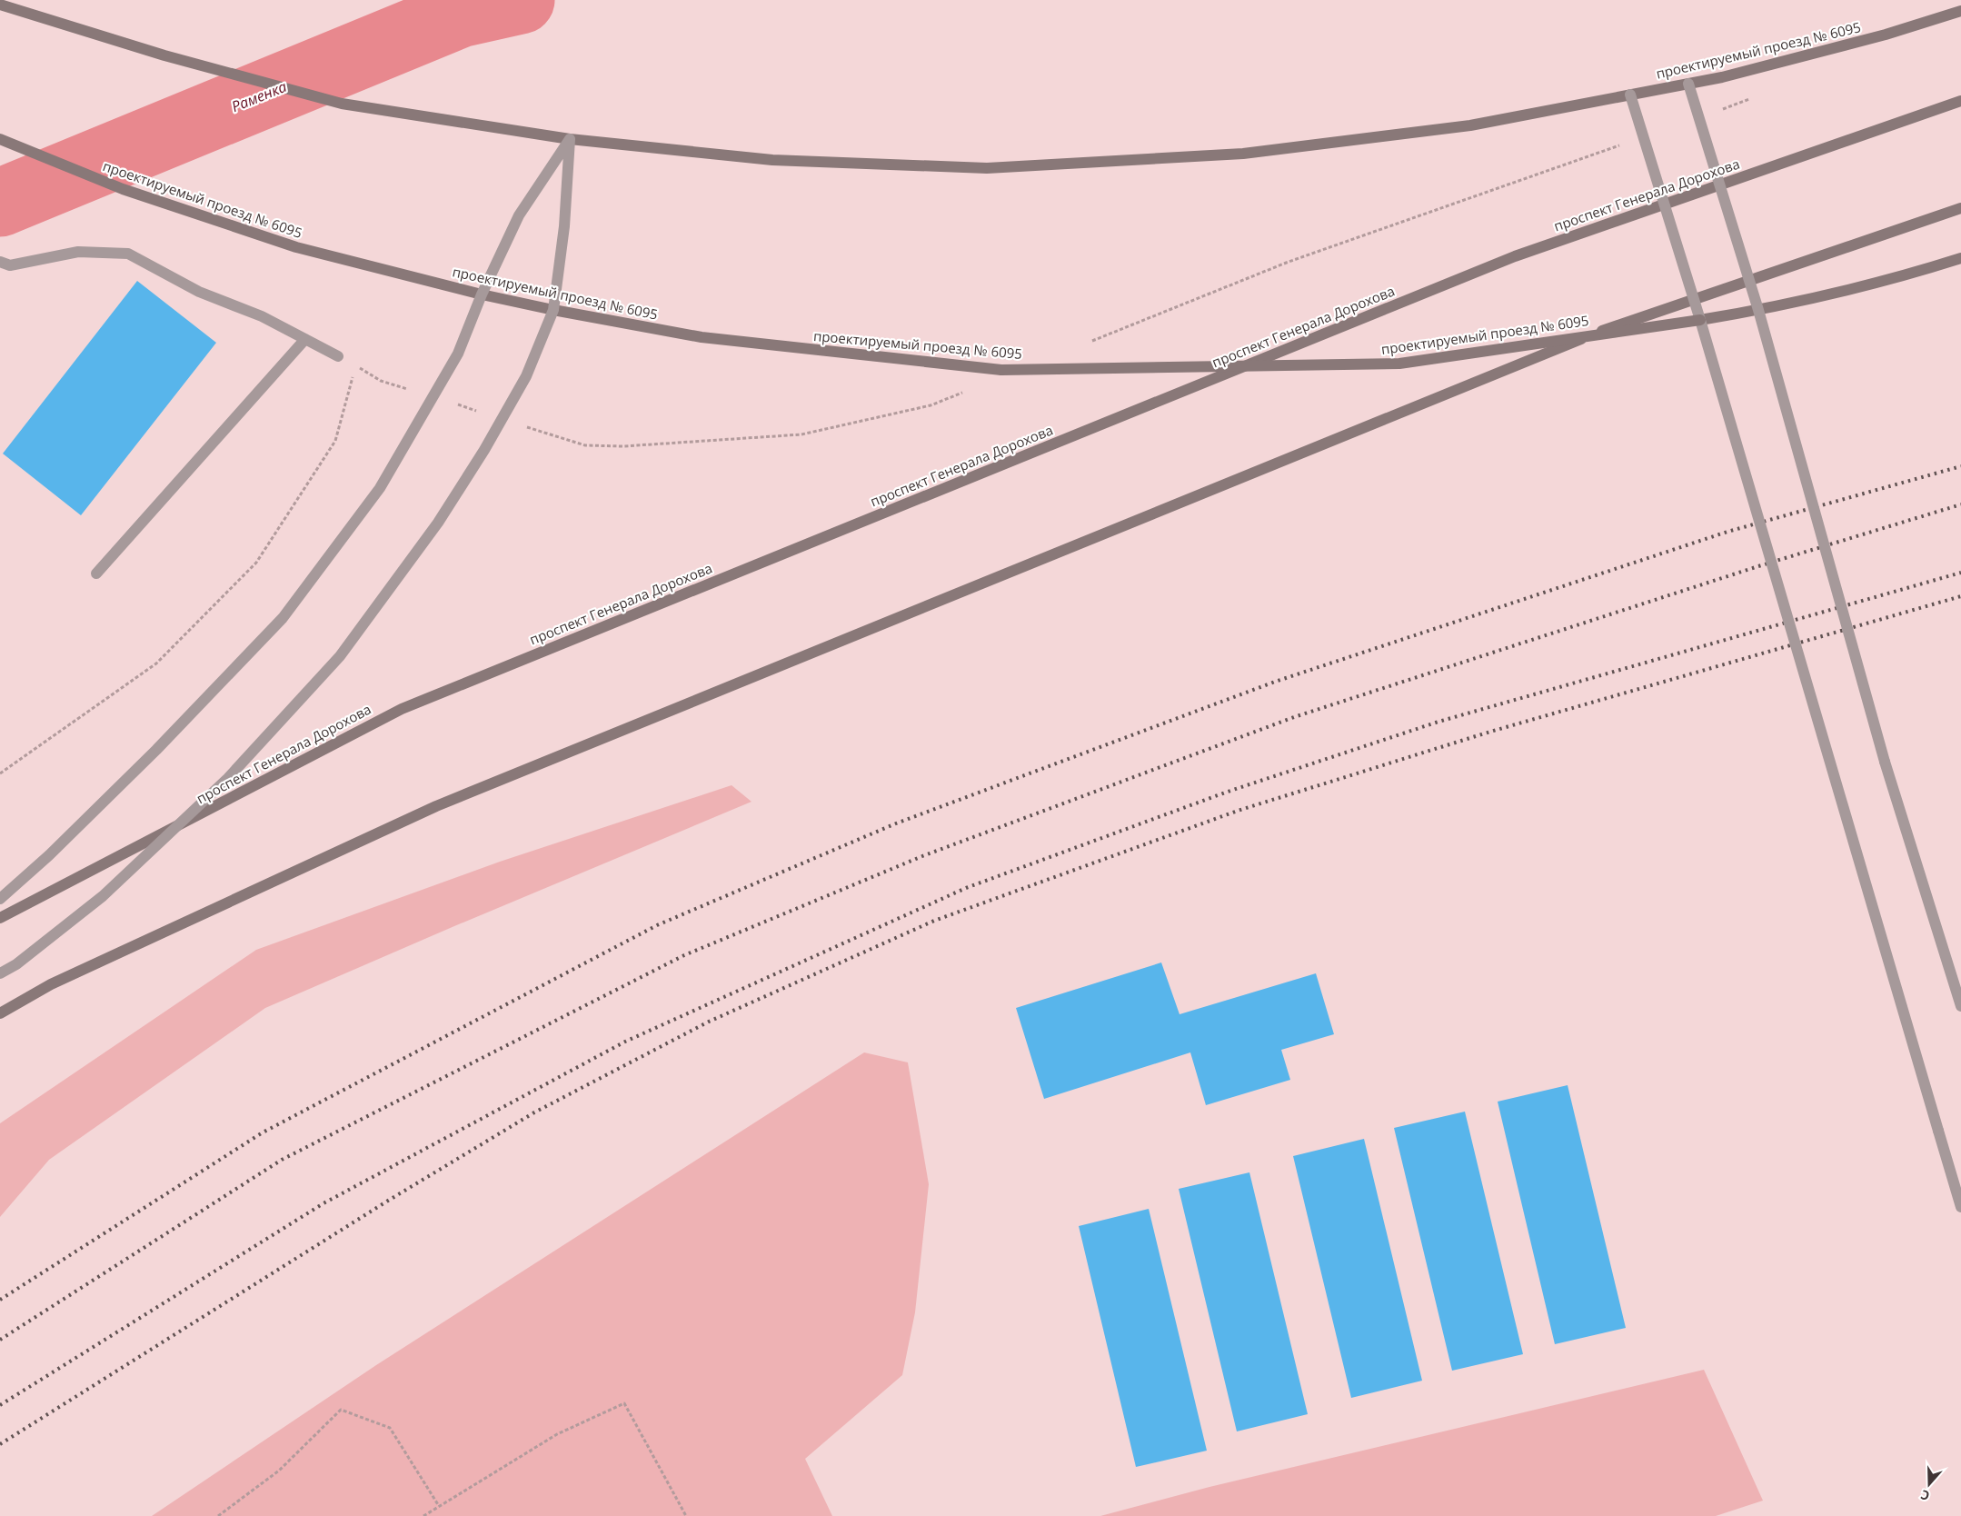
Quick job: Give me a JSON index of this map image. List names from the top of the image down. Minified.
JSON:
{"streets":{"main road":["проектируемый проезд № 6095","проспект Генерала Дорохова"]},"water":["Раменка"],"north":"bottom"}
